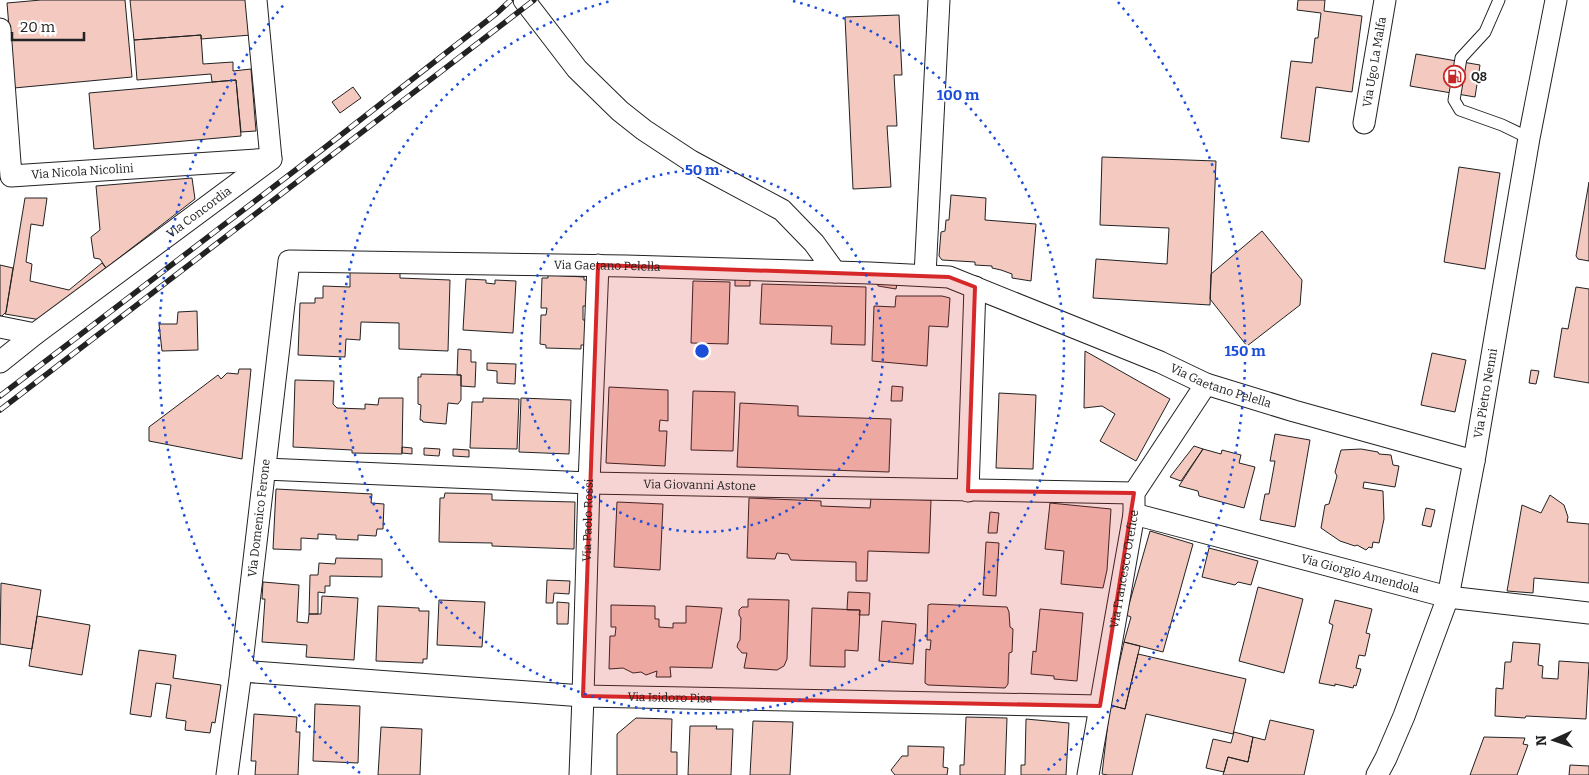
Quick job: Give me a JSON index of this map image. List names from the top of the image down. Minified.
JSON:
{"streets":{"street":["Via Ugo La Malfa","Via Nicola Nicolini","Via Concordia","Via Gaetano Pelella","Via Pietro Nenni","Via Giovanni Astone","Via Domenico Ferone","Via Paolo Rossi","Via Francesco Orefice","Via Giorgio Amendola","Via Isidoro Pisa"]},"crossings":[["Via Nicola Nicolini","Via Concordia"],["Via Gaetano Pelella","Via Pietro Nenni"],["Via Gaetano Pelella","Via Domenico Ferone"],["Via Gaetano Pelella","Via Paolo Rossi"],["Via Gaetano Pelella","Via Francesco Orefice"],["Via Pietro Nenni","Via Giorgio Amendola"],["Via Giovanni Astone","Via Domenico Ferone"],["Via Giovanni Astone","Via Paolo Rossi"],["Via Giovanni Astone","Via Francesco Orefice"],["Via Giovanni Astone","Via Giorgio Amendola"],["Via Domenico Ferone","Via Isidoro Pisa"],["Via Paolo Rossi","Via Isidoro Pisa"],["Via Francesco Orefice","Via Giorgio Amendola"],["Via Francesco Orefice","Via Isidoro Pisa"]],"places":{"fuel station":["Q8"]},"scale_bar":"20 m","north":"left","rings":["100 m","50 m","150 m"]}
